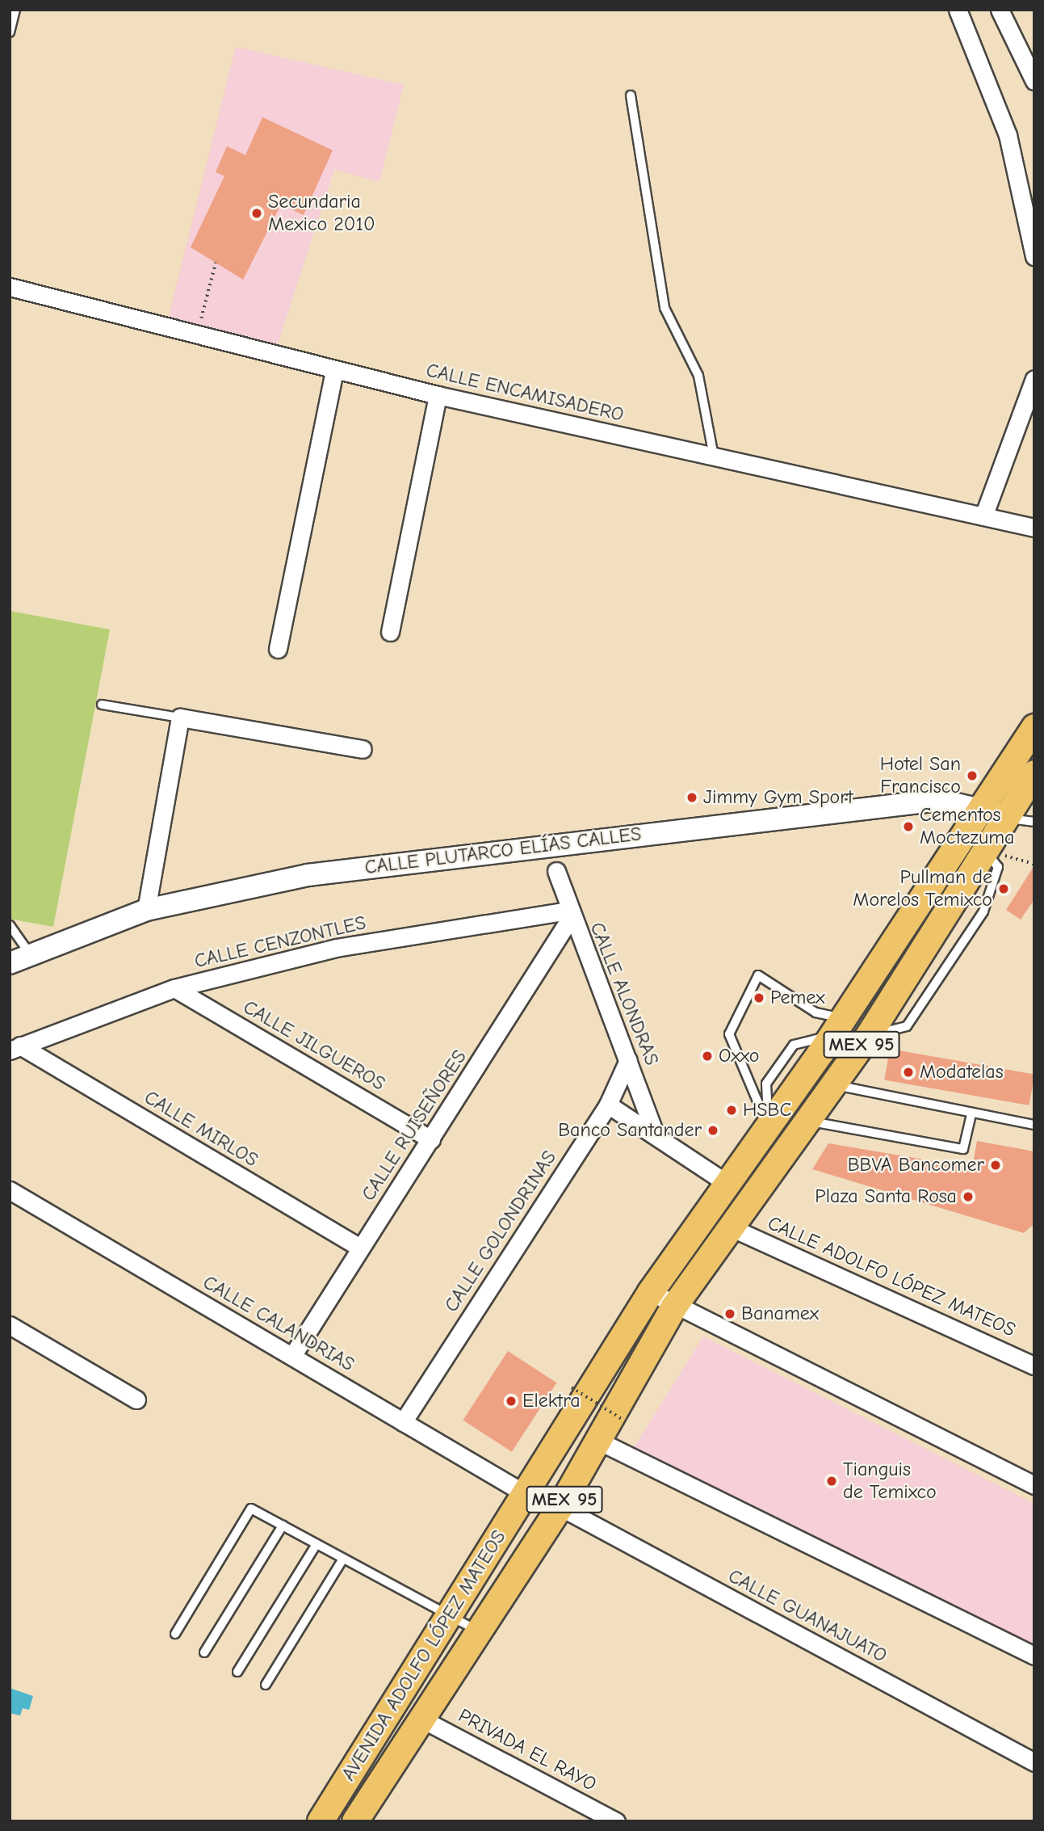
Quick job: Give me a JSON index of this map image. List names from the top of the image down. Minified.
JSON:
{"streets":{"main road":["MEX 95","AVENIDA ADOLFO LÓPEZ MATEOS"],"street":["CALLE ENCAMISADERO","CALLE PLUTARCO ELÍAS CALLES","CALLE CENZONTLES","CALLE ALONDRAS","CALLE JILGUEROS","CALLE RUISEÑORES","CALLE MIRLOS","CALLE GOLONDRINAS","CALLE ADOLFO LÓPEZ MATEOS","CALLE CALANDRIAS","CALLE GUANAJUATO","PRIVADA EL RAYO"]},"crossings":[["CALLE PLUTARCO ELÍAS CALLES","AVENIDA ADOLFO LÓPEZ MATEOS"],["CALLE CENZONTLES","CALLE ALONDRAS"],["CALLE CENZONTLES","CALLE JILGUEROS"],["CALLE CENZONTLES","CALLE RUISEÑORES"],["CALLE CENZONTLES","CALLE MIRLOS"],["CALLE ALONDRAS","CALLE RUISEÑORES"],["CALLE ALONDRAS","CALLE GOLONDRINAS"],["CALLE JILGUEROS","CALLE RUISEÑORES"],["CALLE RUISEÑORES","CALLE MIRLOS"],["CALLE RUISEÑORES","CALLE CALANDRIAS"],["CALLE GOLONDRINAS","CALLE CALANDRIAS"],["CALLE ADOLFO LÓPEZ MATEOS","AVENIDA ADOLFO LÓPEZ MATEOS"],["CALLE CALANDRIAS","AVENIDA ADOLFO LÓPEZ MATEOS"],["CALLE GUANAJUATO","AVENIDA ADOLFO LÓPEZ MATEOS"],["AVENIDA ADOLFO LÓPEZ MATEOS","PRIVADA EL RAYO"]],"places":["Secundaria Mexico 2010","Hotel San Francisco","Jimmy Gym Sport","Cementos Moctezuma","Pullman de Morelos Temixco","Pemex","Oxxo","Modatelas","HSBC","Banco Santander","BBVA Bancomer","Plaza Santa Rosa","Banamex","Elektra","Tianguis de Temixco"]}
